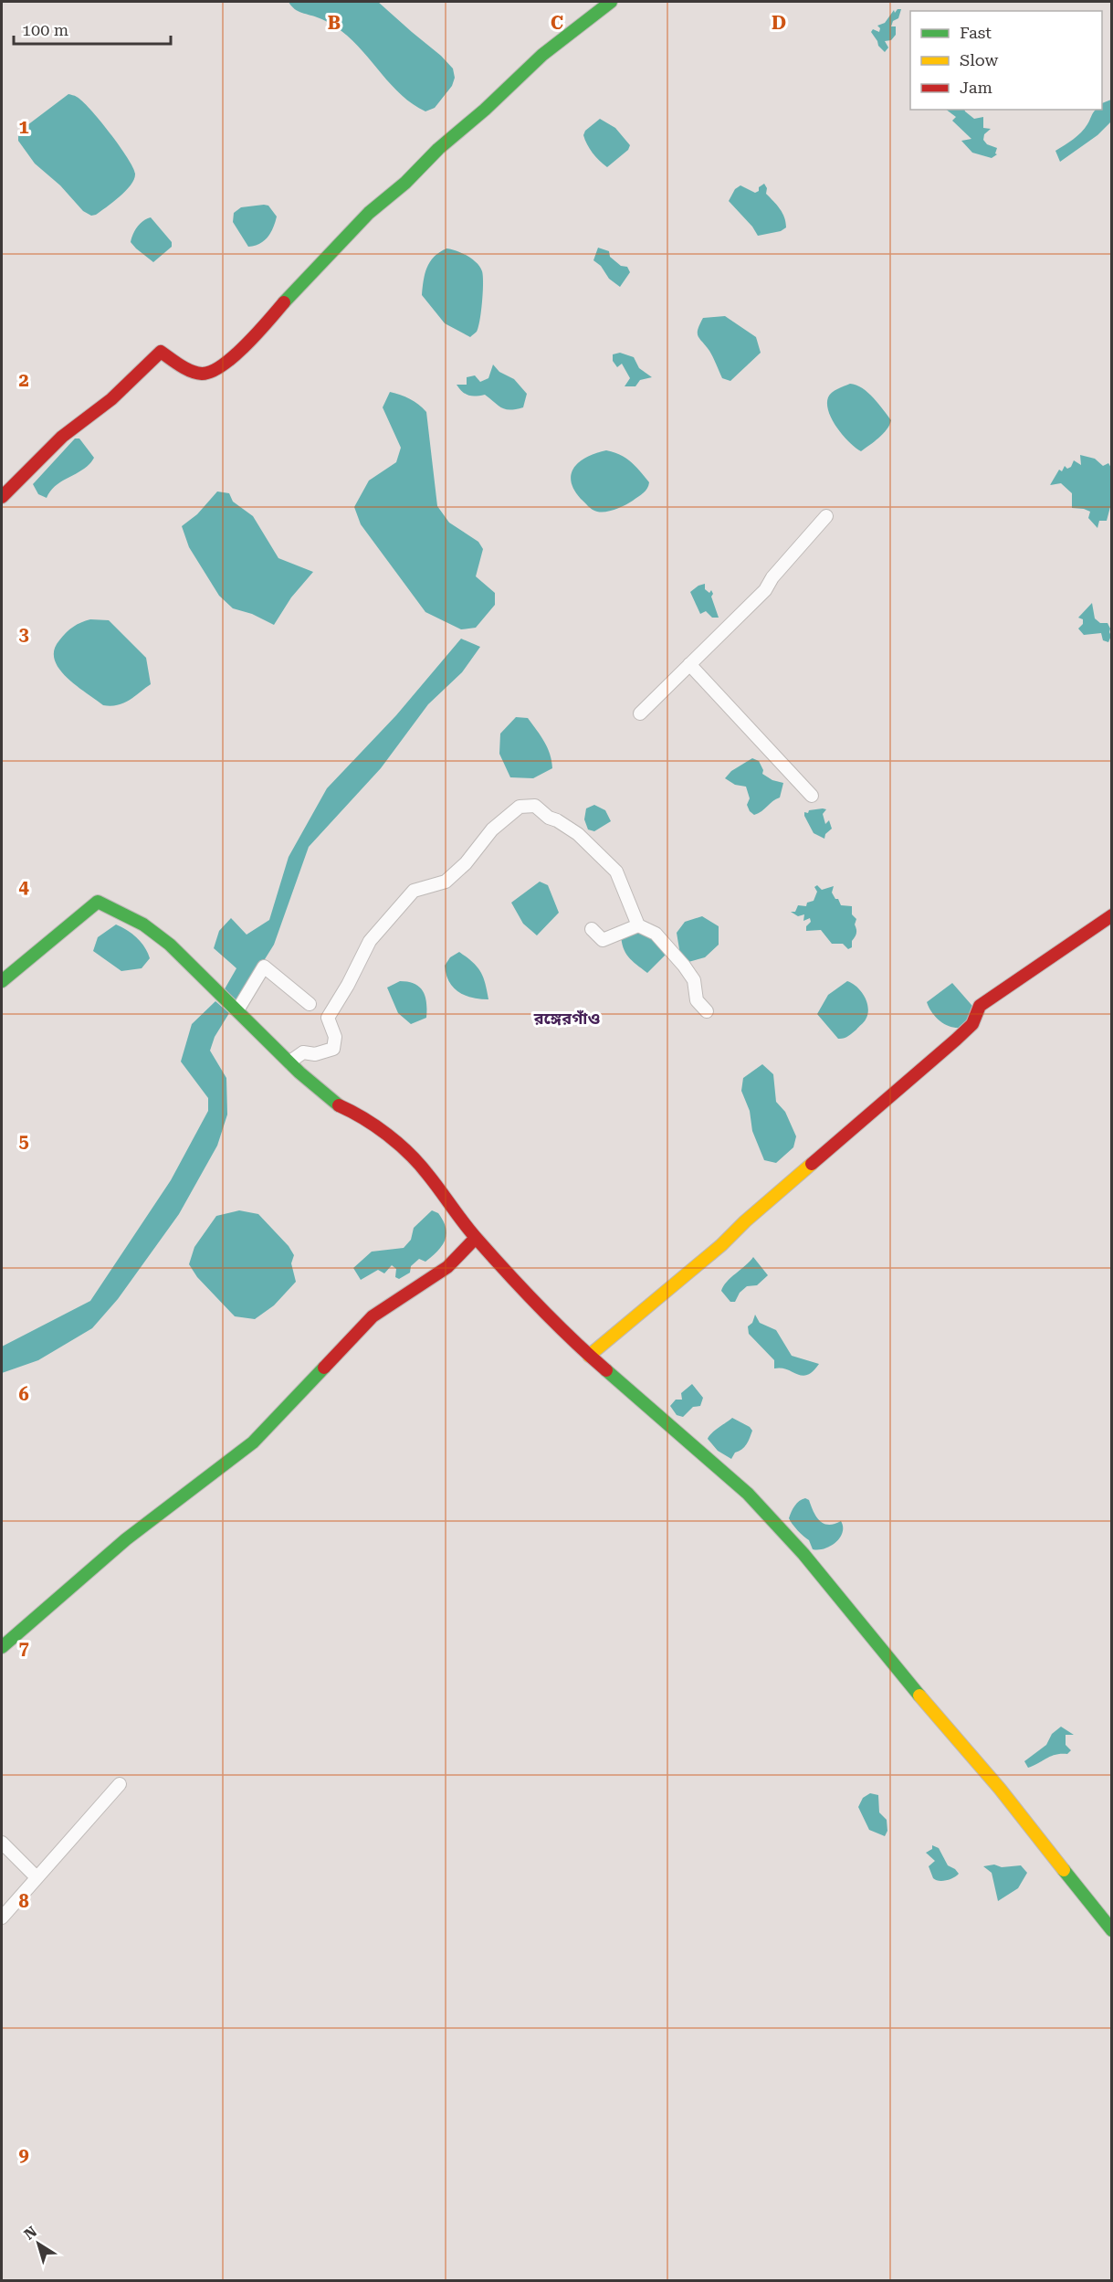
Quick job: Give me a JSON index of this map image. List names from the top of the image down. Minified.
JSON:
{"districts":["রঙ্গেরগাঁও"],"legend":["Fast","Slow","Jam"],"scale_bar":"100 m","north":"top left","grid":{"columns":["B","C","D"],"rows":["1","2","3","4","5","6","7","8","9"]}}
